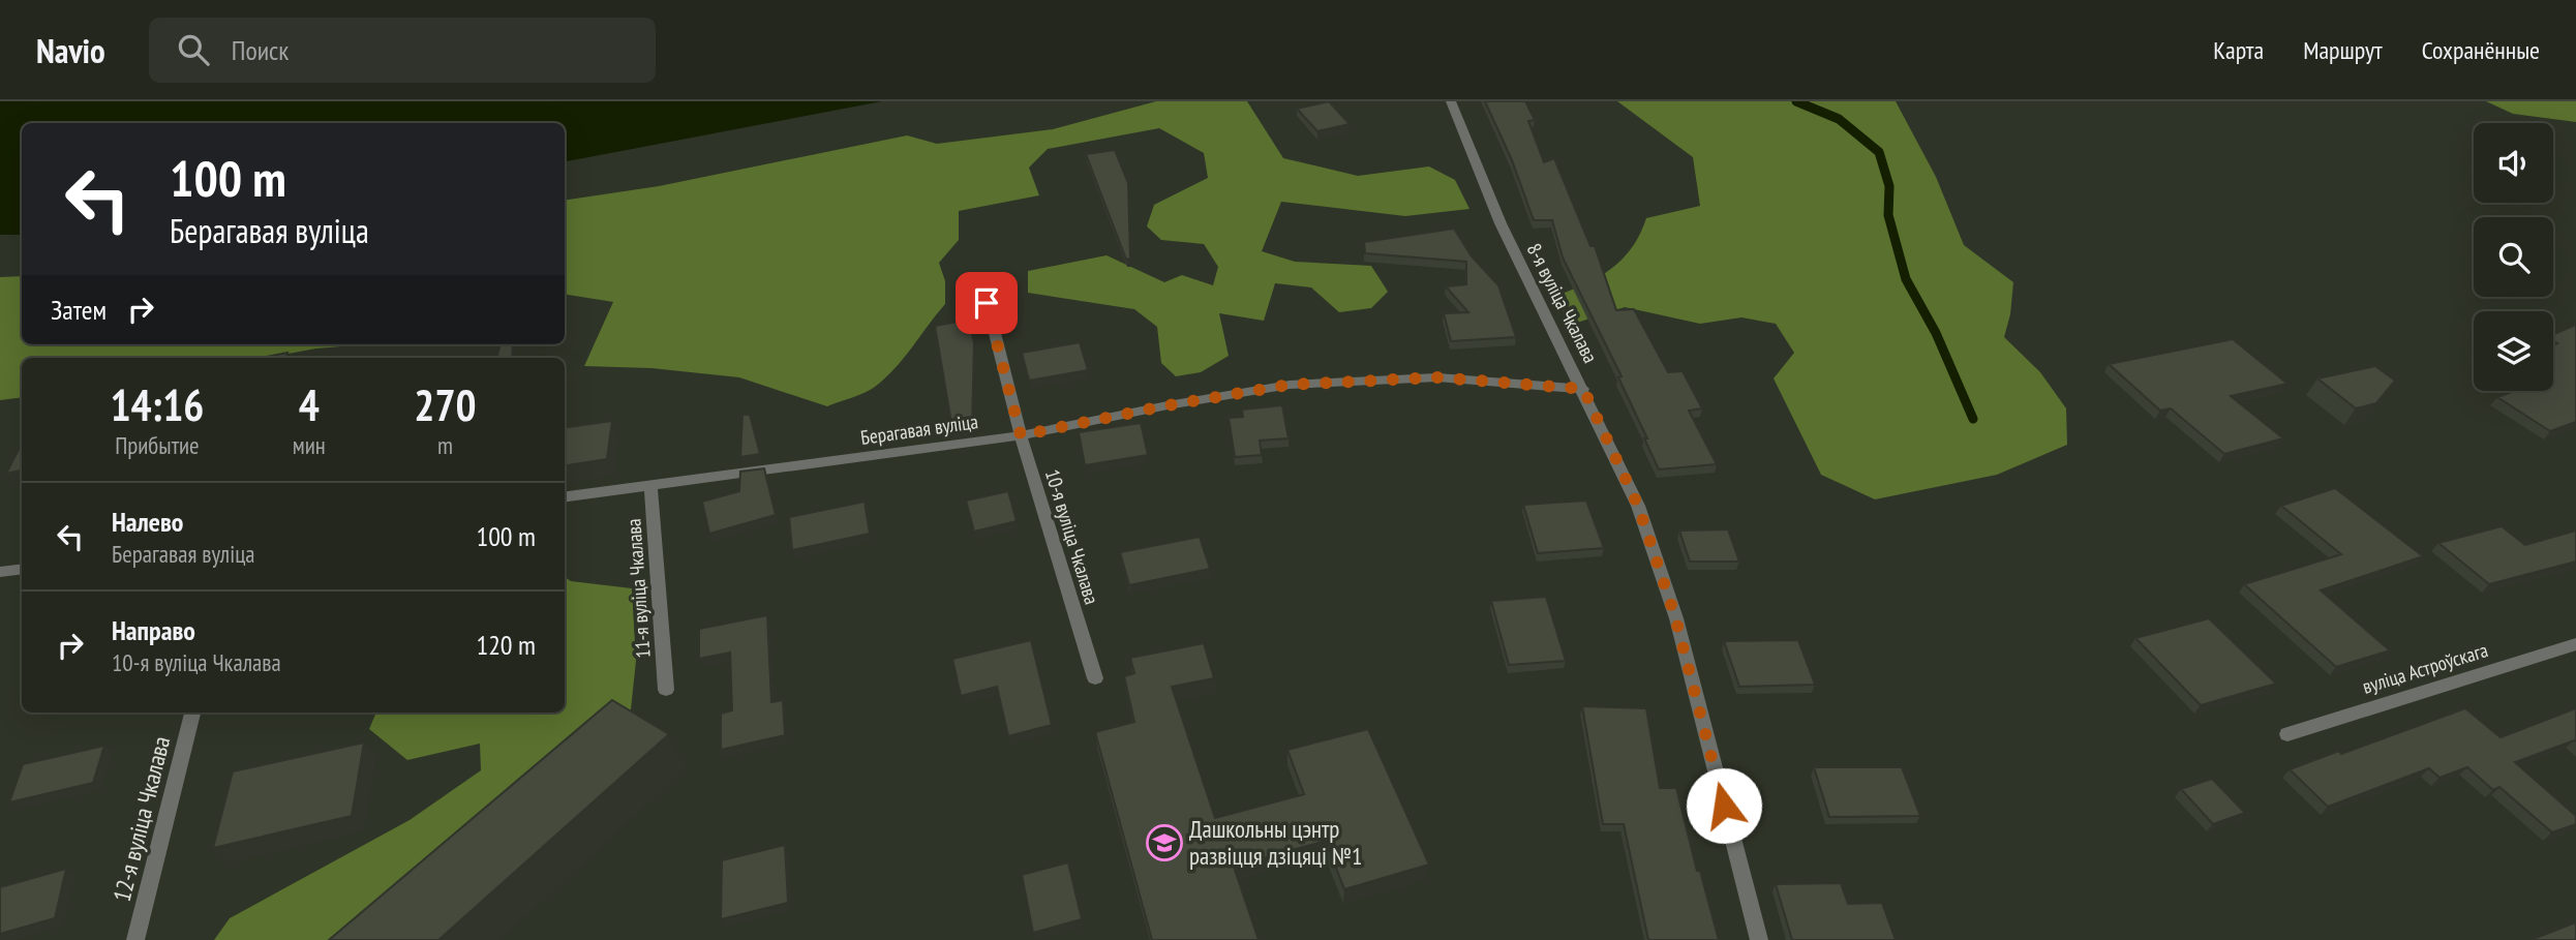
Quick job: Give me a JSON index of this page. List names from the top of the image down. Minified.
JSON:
{"streets":{"street":["8-я вуліца Чкалава","Берагавая вуліца","10-я вуліца Чкалава","11-я вуліца Чкалава","вуліца Астроўскага","12-я вуліца Чкалава"]},"crossings":[["8-я вуліца Чкалава","Берагавая вуліца"],["Берагавая вуліца","10-я вуліца Чкалава"],["Берагавая вуліца","11-я вуліца Чкалава"]],"places":{"school or university":["Дашкольны цэнтр развіцця дзіцяці №1"]},"page":{"header":"Navio","search":"Поиск","nav":["Карта","Маршрут","Сохранённые"],"turn":["100 m","Берагавая вуліца"],"then":"Затем","eta":["14:16","Прибытие","4","мин","270","m"],"list":[{"name":"Налево","note":"Берагавая вуліца","value":"100 m"},{"name":"Направо","note":"10-я вуліца Чкалава","value":"120 m"}]}}
